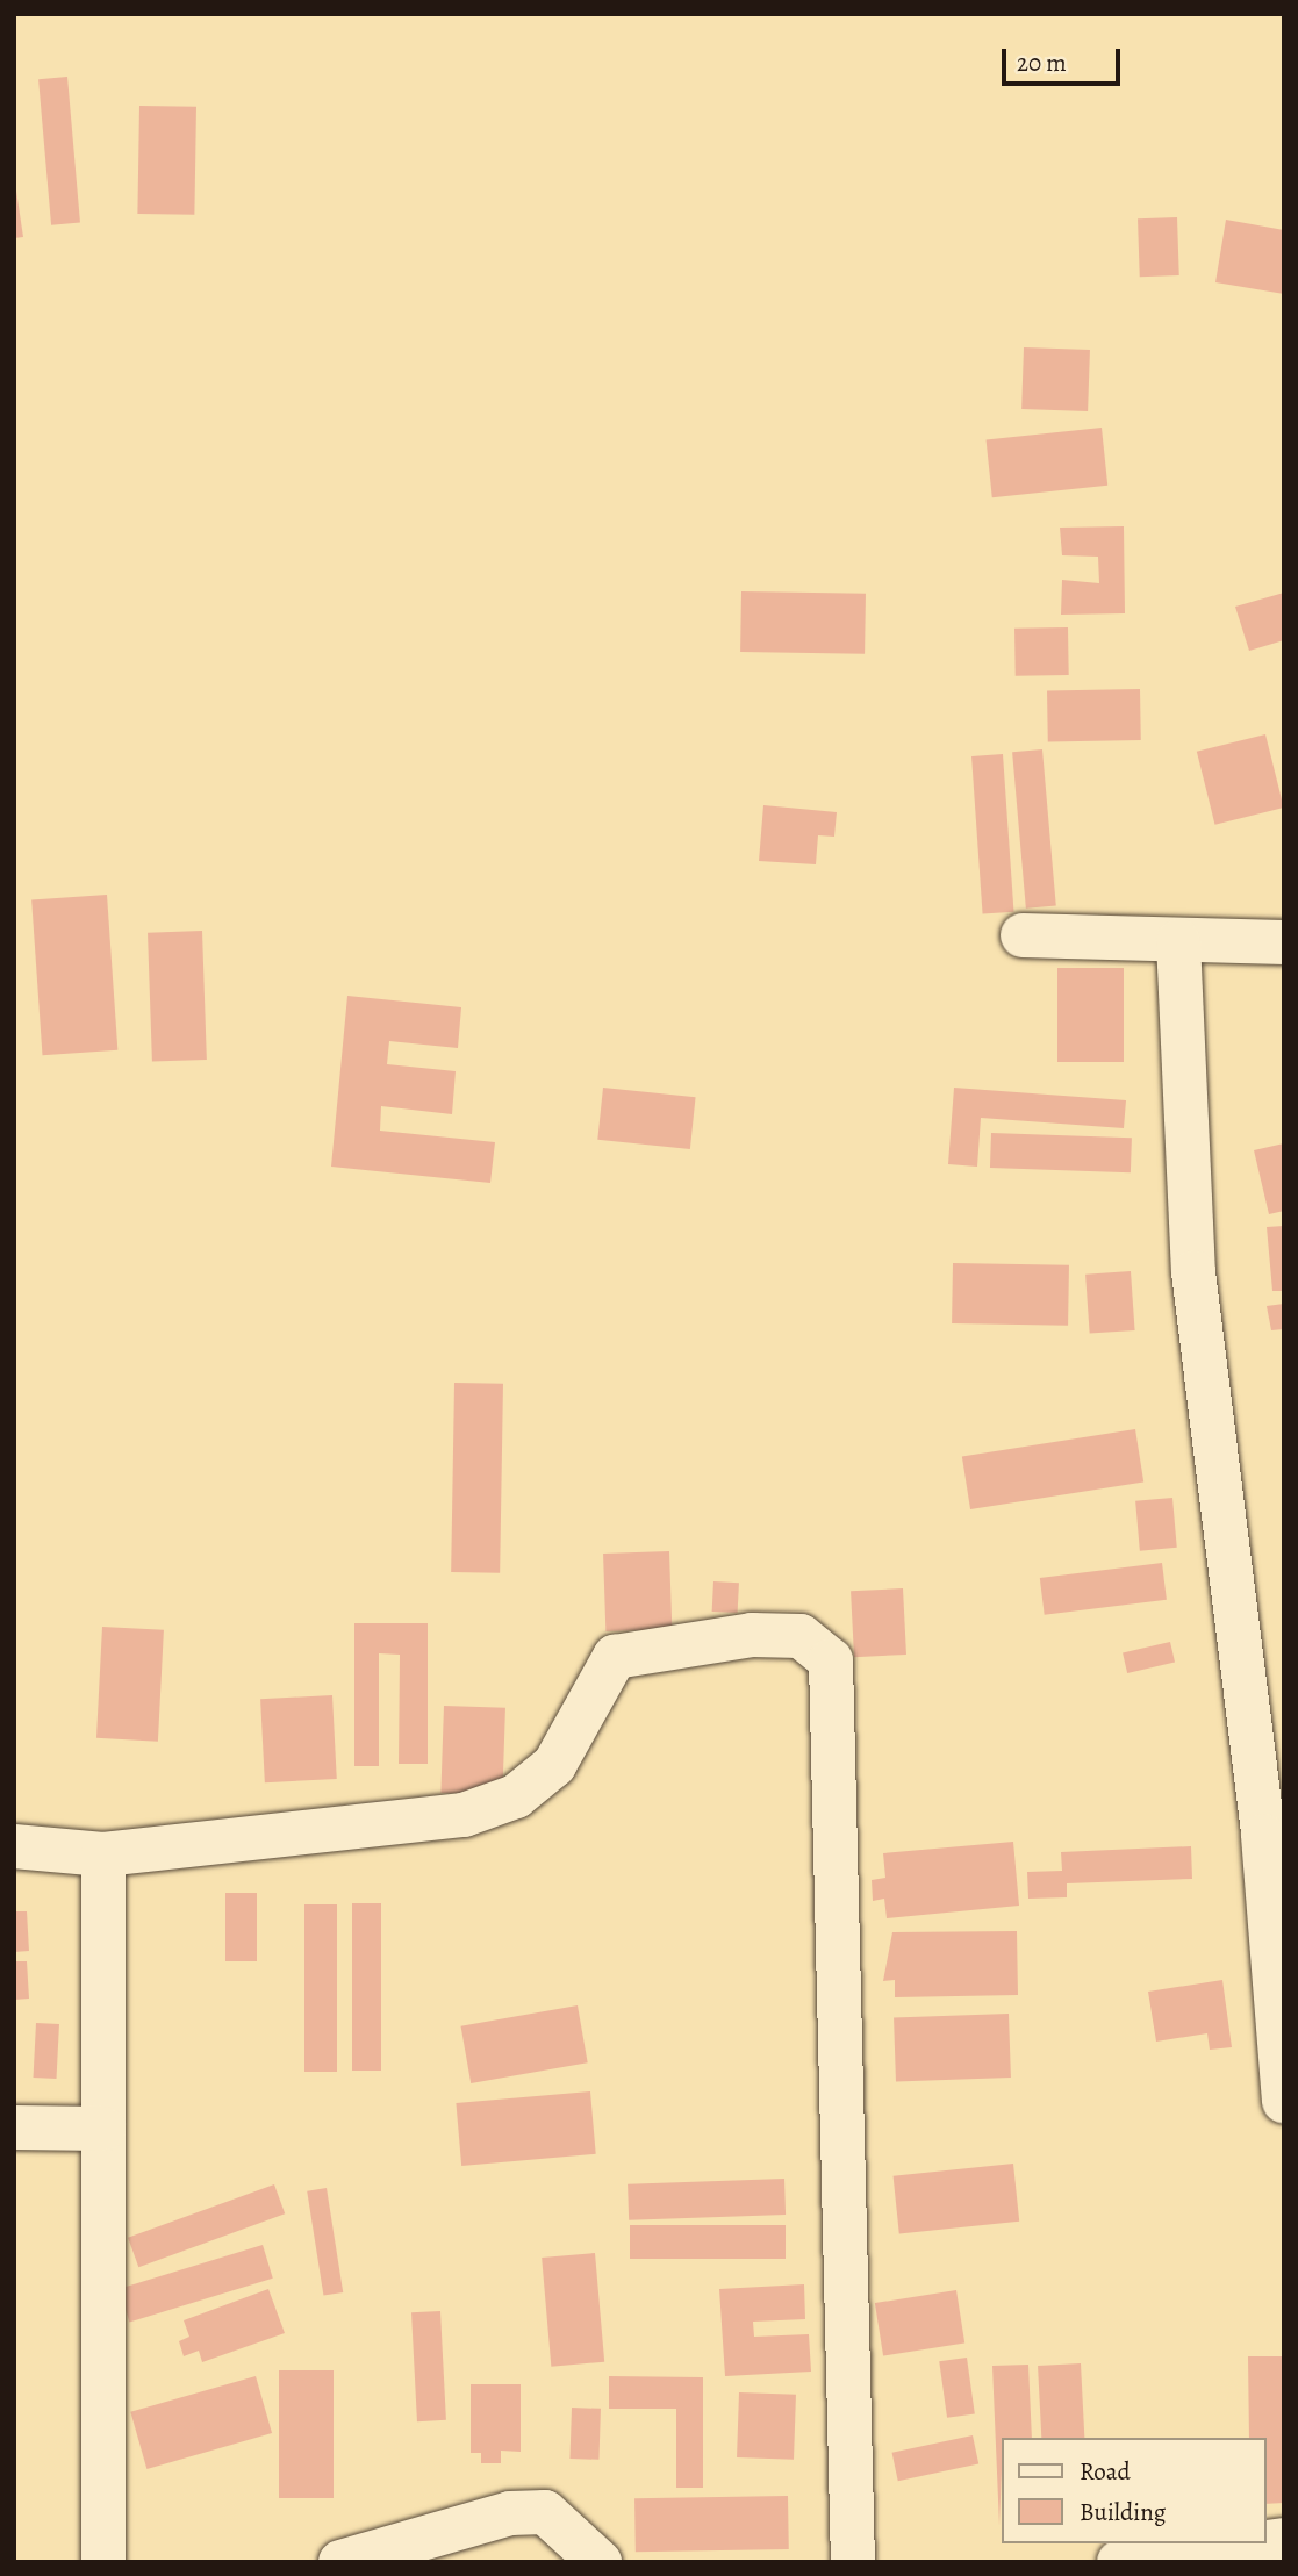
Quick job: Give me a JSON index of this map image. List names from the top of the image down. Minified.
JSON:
{"legend":["Road","Building"],"scale_bar":"20 m"}
